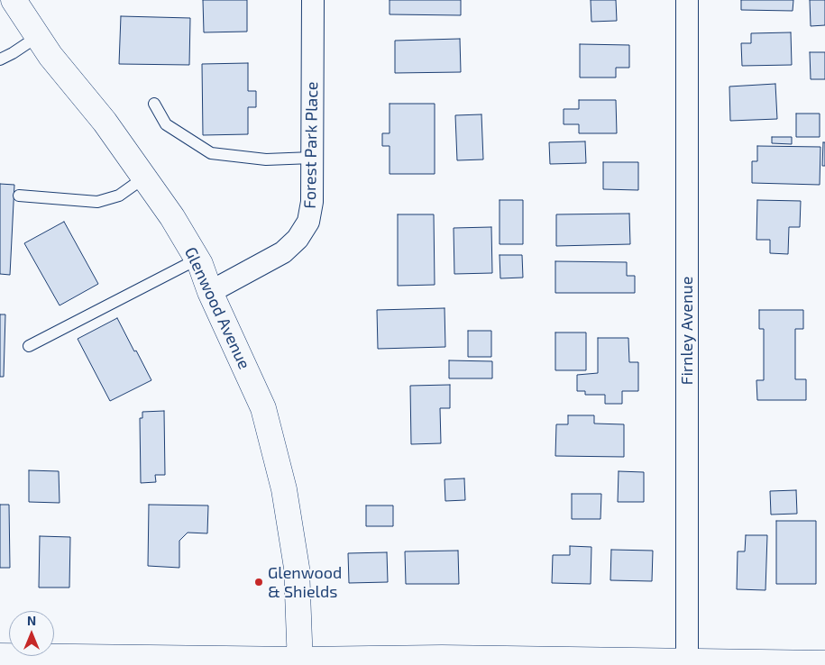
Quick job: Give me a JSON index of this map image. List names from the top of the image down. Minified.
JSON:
{"streets":{"main road":["Glenwood Avenue"],"street":["Forest Park Place","Firnley Avenue"]},"crossings":[["Forest Park Place","Glenwood Avenue"]],"places":["Glenwood & Shields"],"north":"top"}
